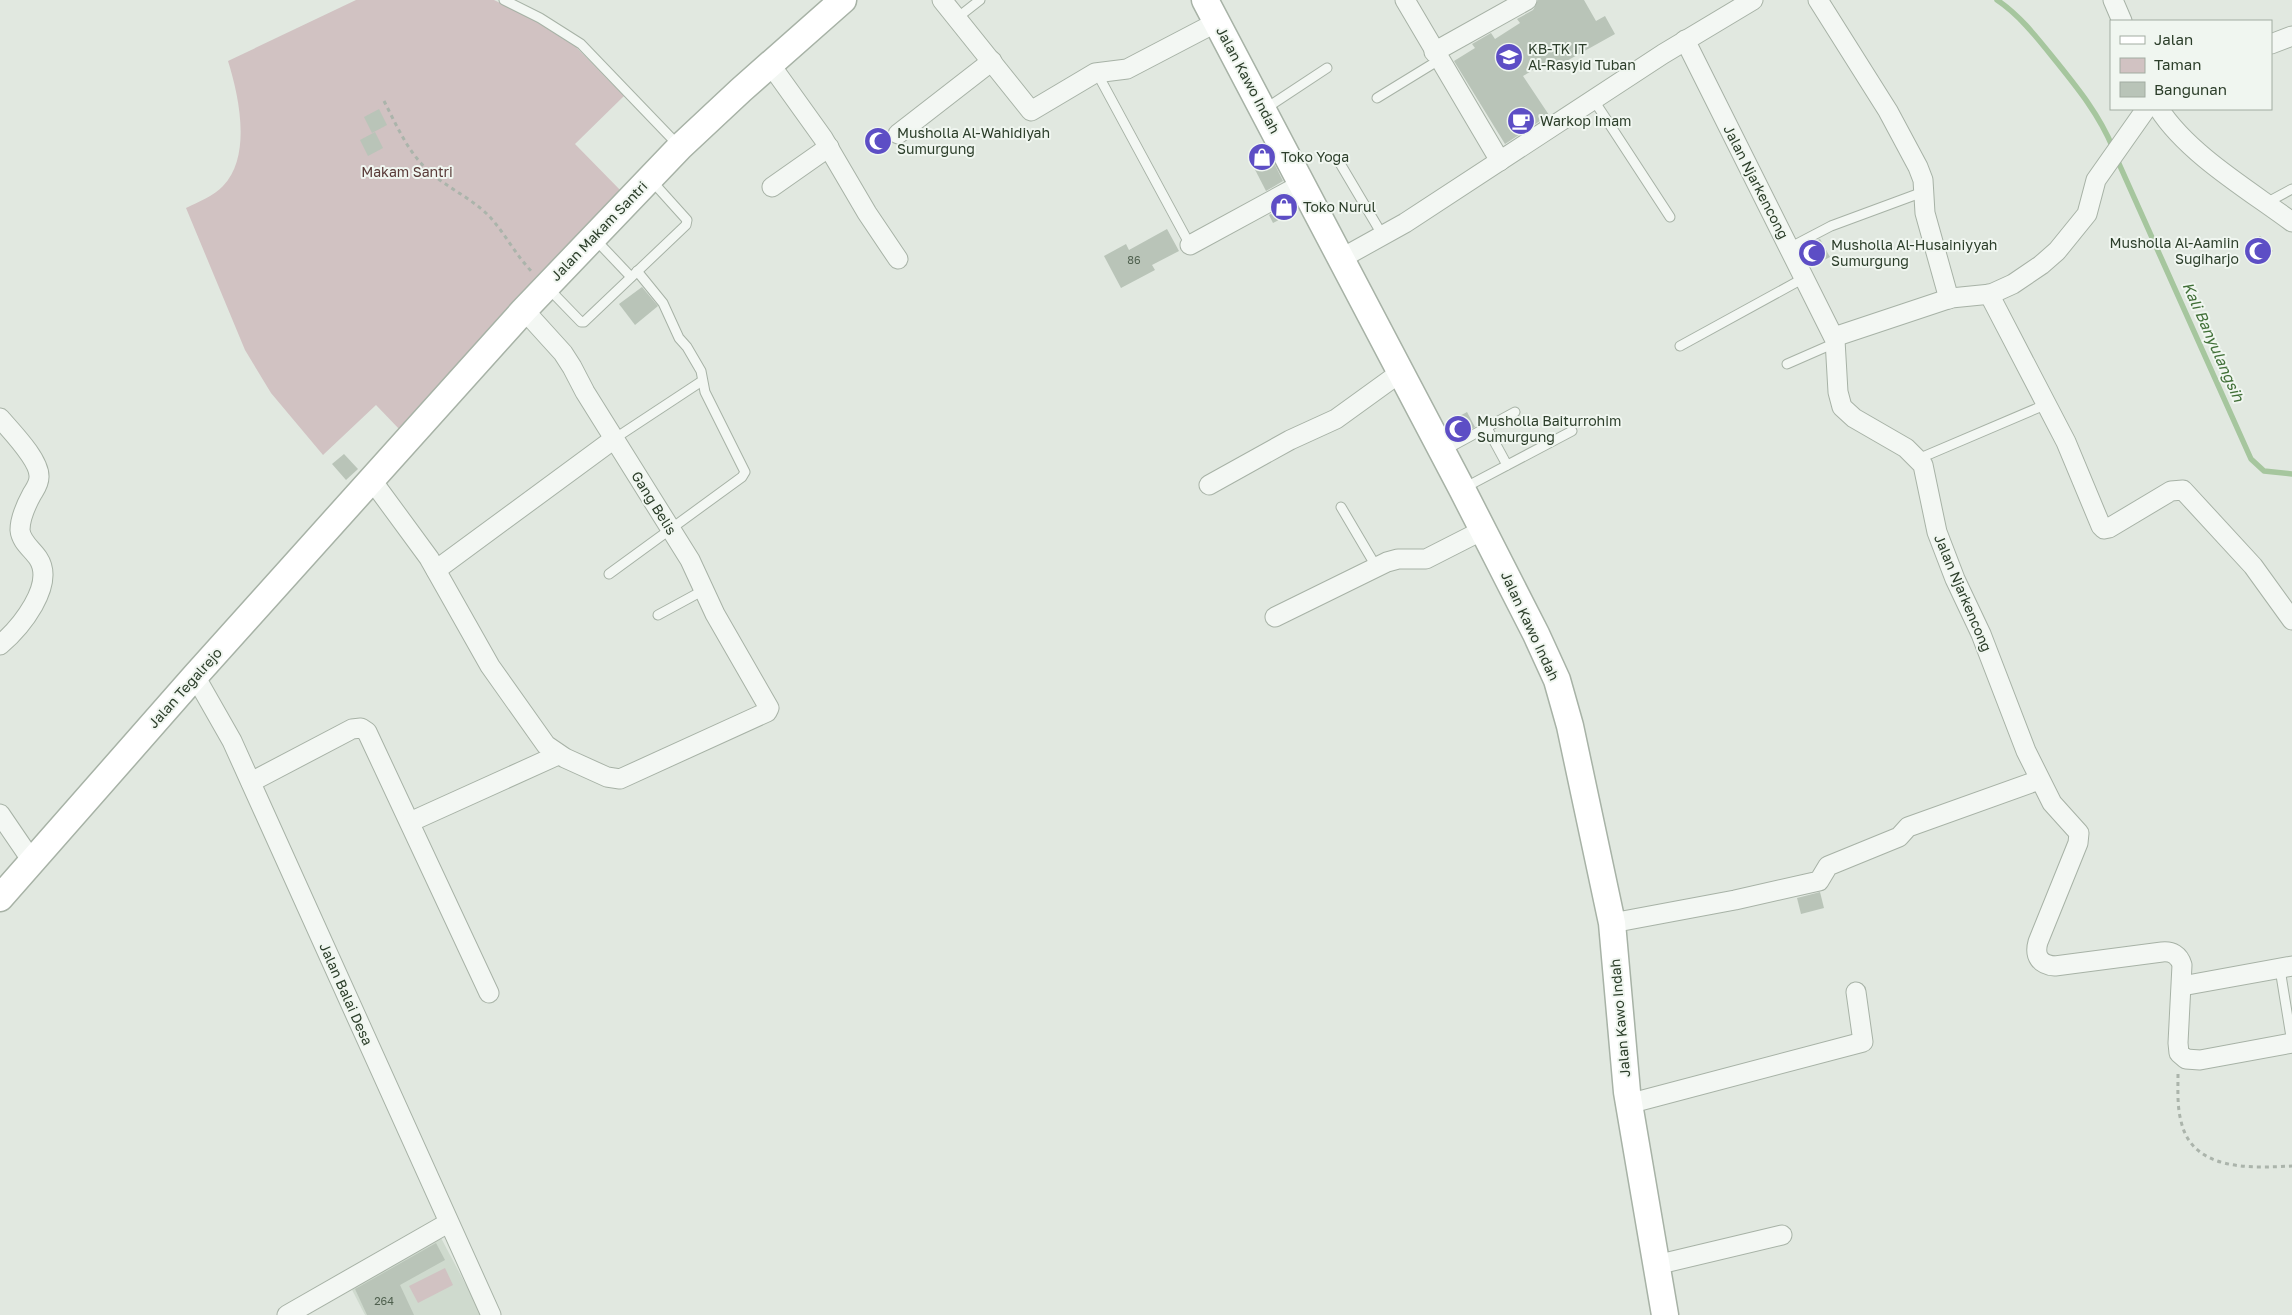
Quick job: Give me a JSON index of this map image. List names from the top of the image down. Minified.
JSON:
{"streets":{"street":["Jalan Kawo Indah","Jalan Njarkencong","Jalan Makam Santri","Gang Belis","Jalan Tegalrejo","Jalan Balai Desa"]},"crossings":[["Jalan Makam Santri","Gang Belis"],["Jalan Makam Santri","Jalan Tegalrejo"],["Jalan Tegalrejo","Jalan Balai Desa"]],"water":["Kali Banyulangsih"],"parks":["Makam Santri"],"places":{"school or university":["KB-TK IT Al-Rasyid Tuban"],"cafe":["Warkop Imam"],"mosque":["Musholla Al-Wahidiyah Sumurgung","Musholla Al-Aamiin Sugiharjo","Musholla Al-Husainiyyah Sumurgung","Musholla Baiturrohim Sumurgung"],"shop":["Toko Yoga","Toko Nurul"]},"house_numbers":["86","264"],"legend":["Jalan","Taman","Bangunan"]}
